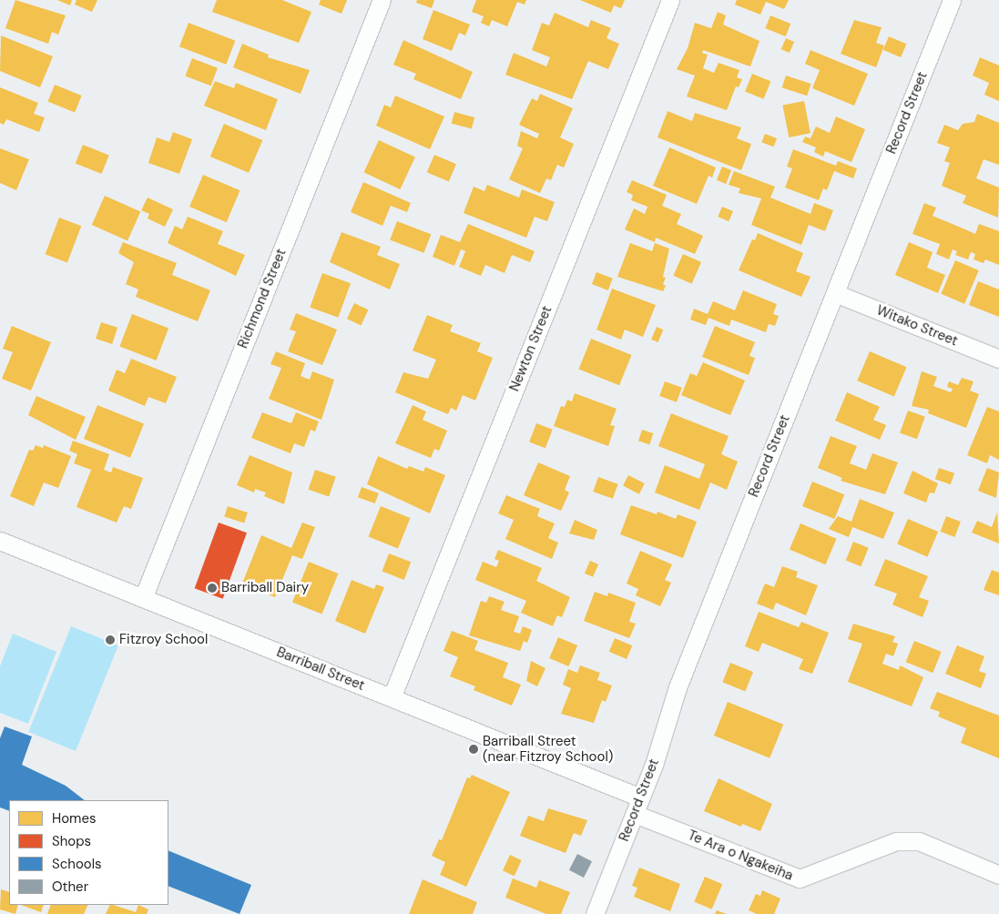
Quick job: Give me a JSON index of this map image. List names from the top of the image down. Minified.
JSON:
{"streets":{"street":["Record Street","Richmond Street","Witako Street","Newton Street","Barriball Street","Te Ara o Ngakeiha"]},"crossings":[["Record Street","Witako Street"],["Record Street","Barriball Street"],["Record Street","Te Ara o Ngakeiha"],["Richmond Street","Barriball Street"],["Newton Street","Barriball Street"]],"places":["Barriball Dairy","Fitzroy School","Barriball Street (near Fitzroy School)"],"legend":["Homes","Shops","Schools","Other"]}
